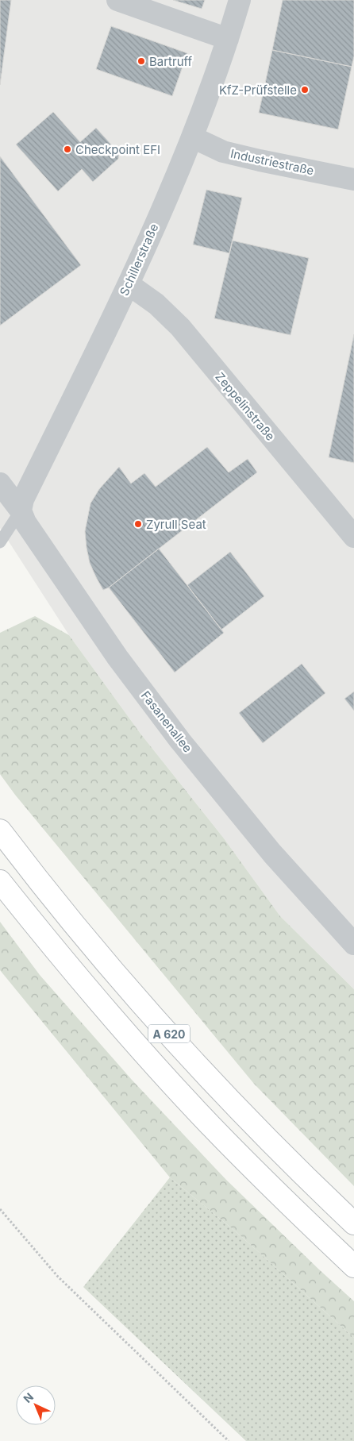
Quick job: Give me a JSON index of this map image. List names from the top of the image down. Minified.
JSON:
{"streets":{"highway":["A 620"],"street":["Industriestraße","Schillerstraße","Zeppelinstraße","Fasanenallee"]},"crossings":[["Industriestraße","Schillerstraße"],["Schillerstraße","Zeppelinstraße"],["Schillerstraße","Fasanenallee"]],"places":["Bartruff","KfZ-Prüfstelle","Checkpoint EFI","Zyrull Seat"],"north":"top left"}
